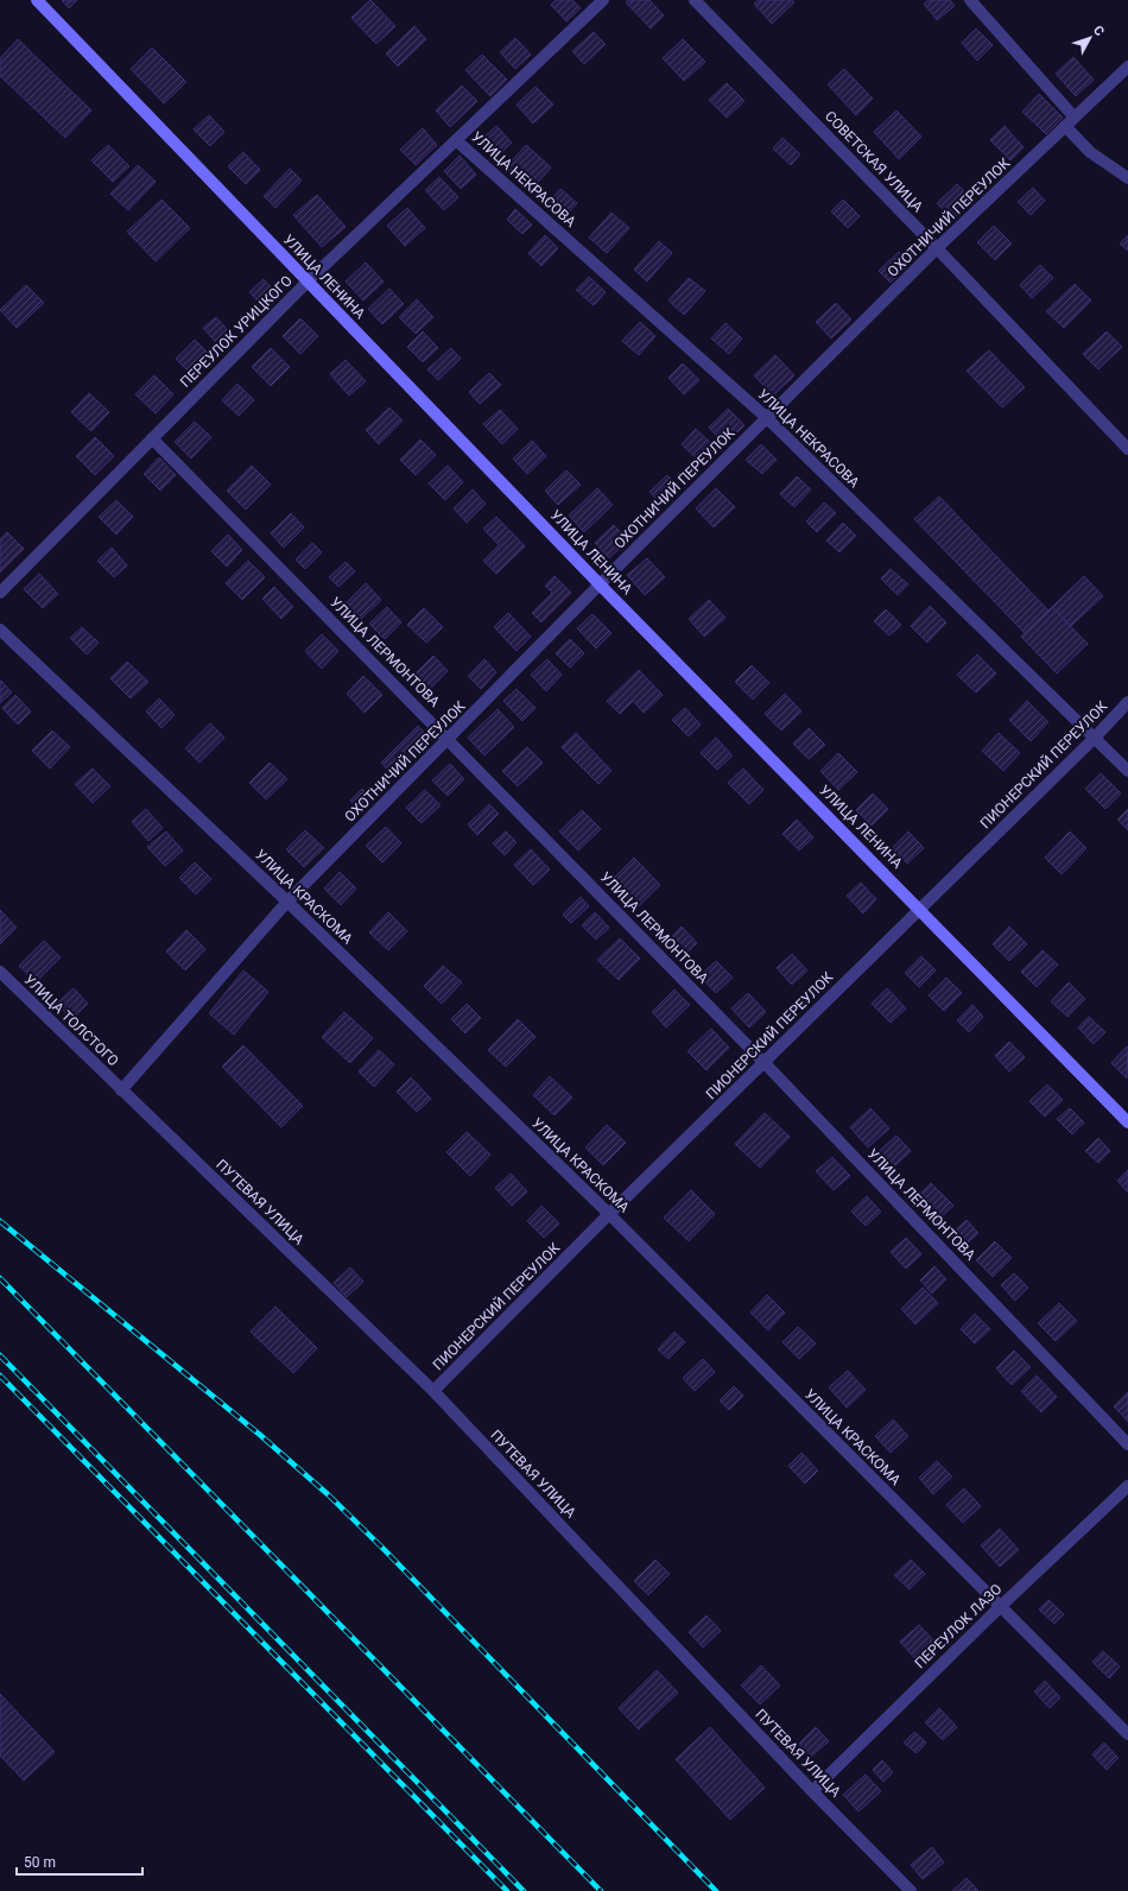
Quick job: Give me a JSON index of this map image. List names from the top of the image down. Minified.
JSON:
{"streets":{"main road":["УЛИЦА ЛЕНИНА"],"street":["СОВЕТСКАЯ УЛИЦА","УЛИЦА НЕКРАСОВА","ОХОТНИЧИЙ ПЕРЕУЛОК","ПЕРЕУЛОК УРИЦКОГО","УЛИЦА ЛЕРМОНТОВА","ПИОНЕРСКИЙ ПЕРЕУЛОК","УЛИЦА КРАСКОМА","УЛИЦА ТОЛСТОГО","ПУТЕВАЯ УЛИЦА","ПЕРЕУЛОК ЛАЗО"]},"crossings":[["СОВЕТСКАЯ УЛИЦА","ОХОТНИЧИЙ ПЕРЕУЛОК"],["УЛИЦА НЕКРАСОВА","ОХОТНИЧИЙ ПЕРЕУЛОК"],["УЛИЦА НЕКРАСОВА","ПЕРЕУЛОК УРИЦКОГО"],["УЛИЦА НЕКРАСОВА","ПИОНЕРСКИЙ ПЕРЕУЛОК"],["ОХОТНИЧИЙ ПЕРЕУЛОК","УЛИЦА ЛЕНИНА"],["ОХОТНИЧИЙ ПЕРЕУЛОК","УЛИЦА ЛЕРМОНТОВА"],["ОХОТНИЧИЙ ПЕРЕУЛОК","УЛИЦА КРАСКОМА"],["ОХОТНИЧИЙ ПЕРЕУЛОК","УЛИЦА ТОЛСТОГО"],["ОХОТНИЧИЙ ПЕРЕУЛОК","ПУТЕВАЯ УЛИЦА"],["УЛИЦА ЛЕНИНА","ПЕРЕУЛОК УРИЦКОГО"],["УЛИЦА ЛЕНИНА","ПИОНЕРСКИЙ ПЕРЕУЛОК"],["ПЕРЕУЛОК УРИЦКОГО","УЛИЦА ЛЕРМОНТОВА"],["УЛИЦА ЛЕРМОНТОВА","ПИОНЕРСКИЙ ПЕРЕУЛОК"],["ПИОНЕРСКИЙ ПЕРЕУЛОК","УЛИЦА КРАСКОМА"],["ПИОНЕРСКИЙ ПЕРЕУЛОК","ПУТЕВАЯ УЛИЦА"],["УЛИЦА КРАСКОМА","ПЕРЕУЛОК ЛАЗО"],["УЛИЦА ТОЛСТОГО","ПУТЕВАЯ УЛИЦА"],["ПУТЕВАЯ УЛИЦА","ПЕРЕУЛОК ЛАЗО"]],"scale_bar":"50 m","north":"top right"}
